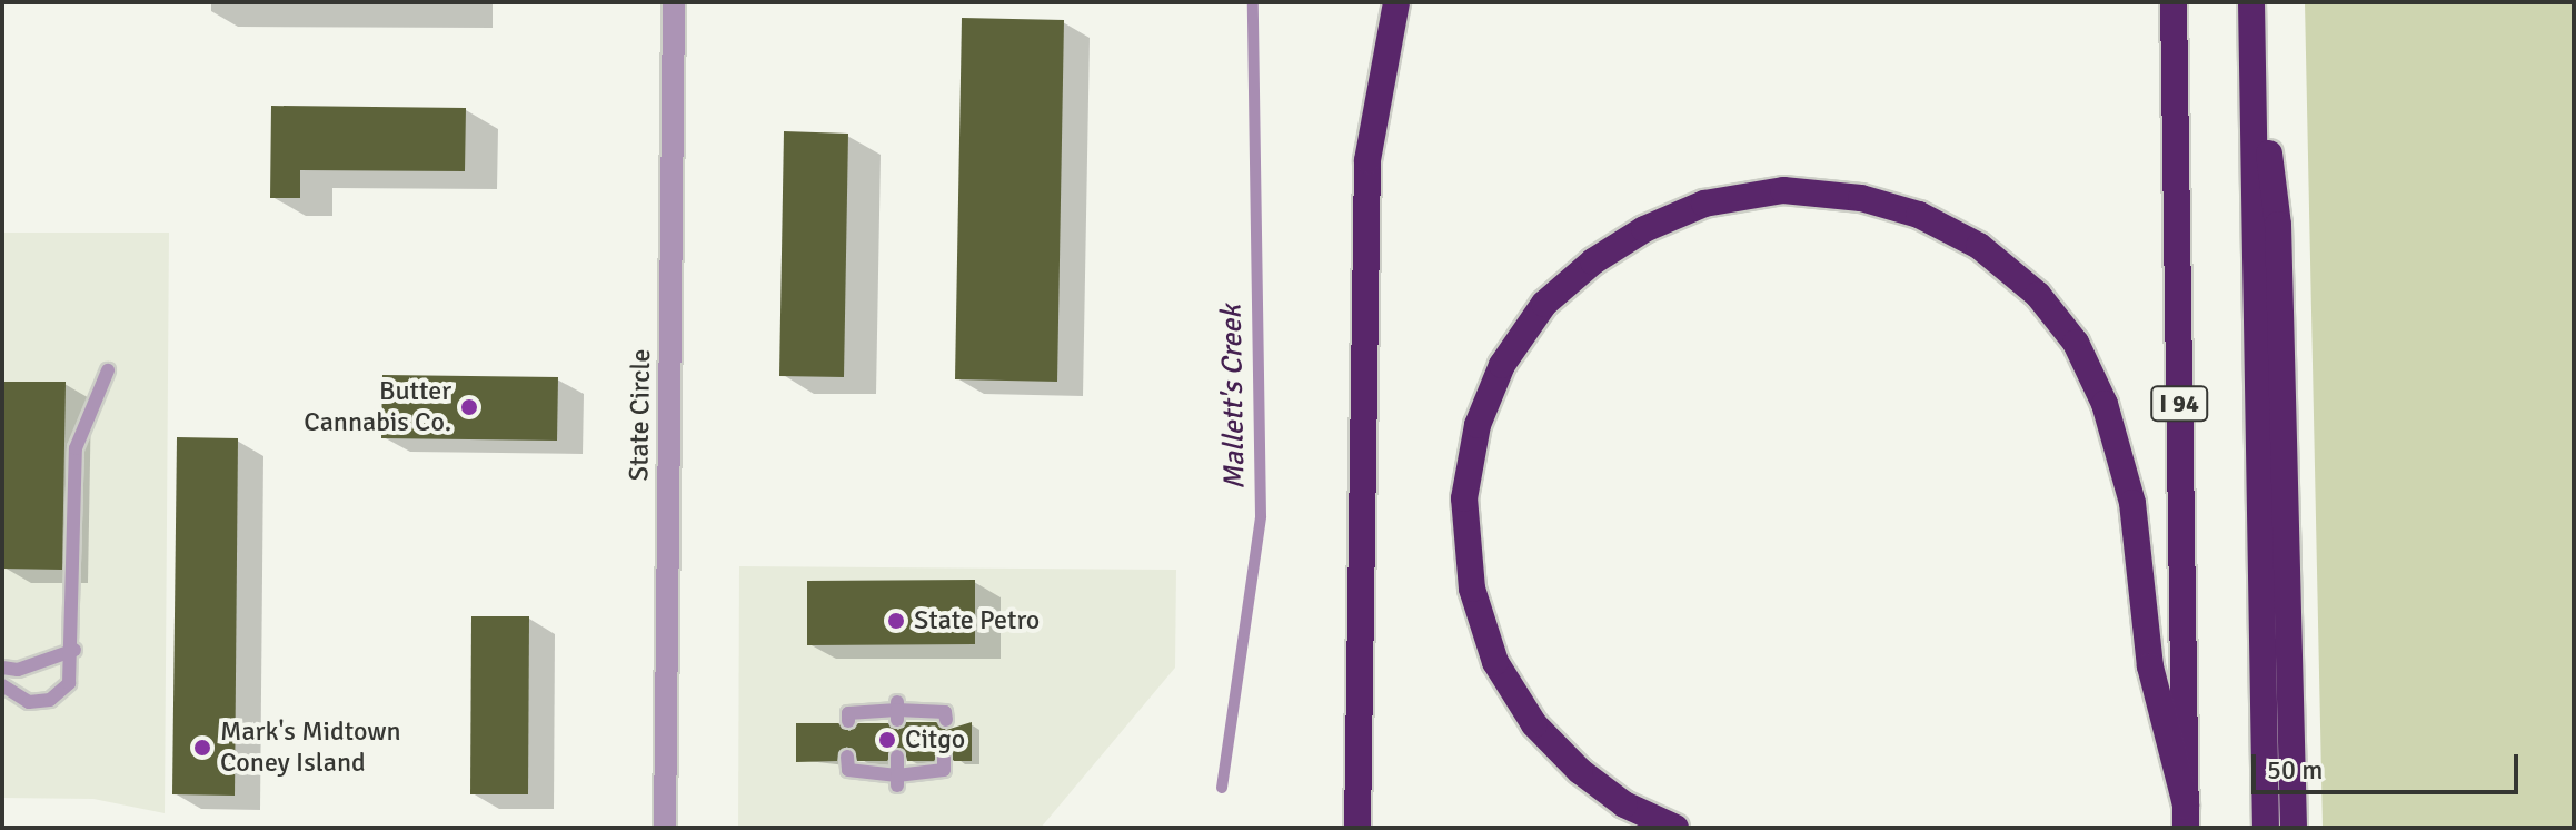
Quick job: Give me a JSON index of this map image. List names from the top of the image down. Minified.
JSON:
{"streets":{"highway":["I 94"],"street":["State Circle"]},"water":["Mallett's Creek"],"places":["Butter Cannabis Co.","State Petro","Citgo","Mark's Midtown Coney Island"],"scale_bar":"50 m"}
